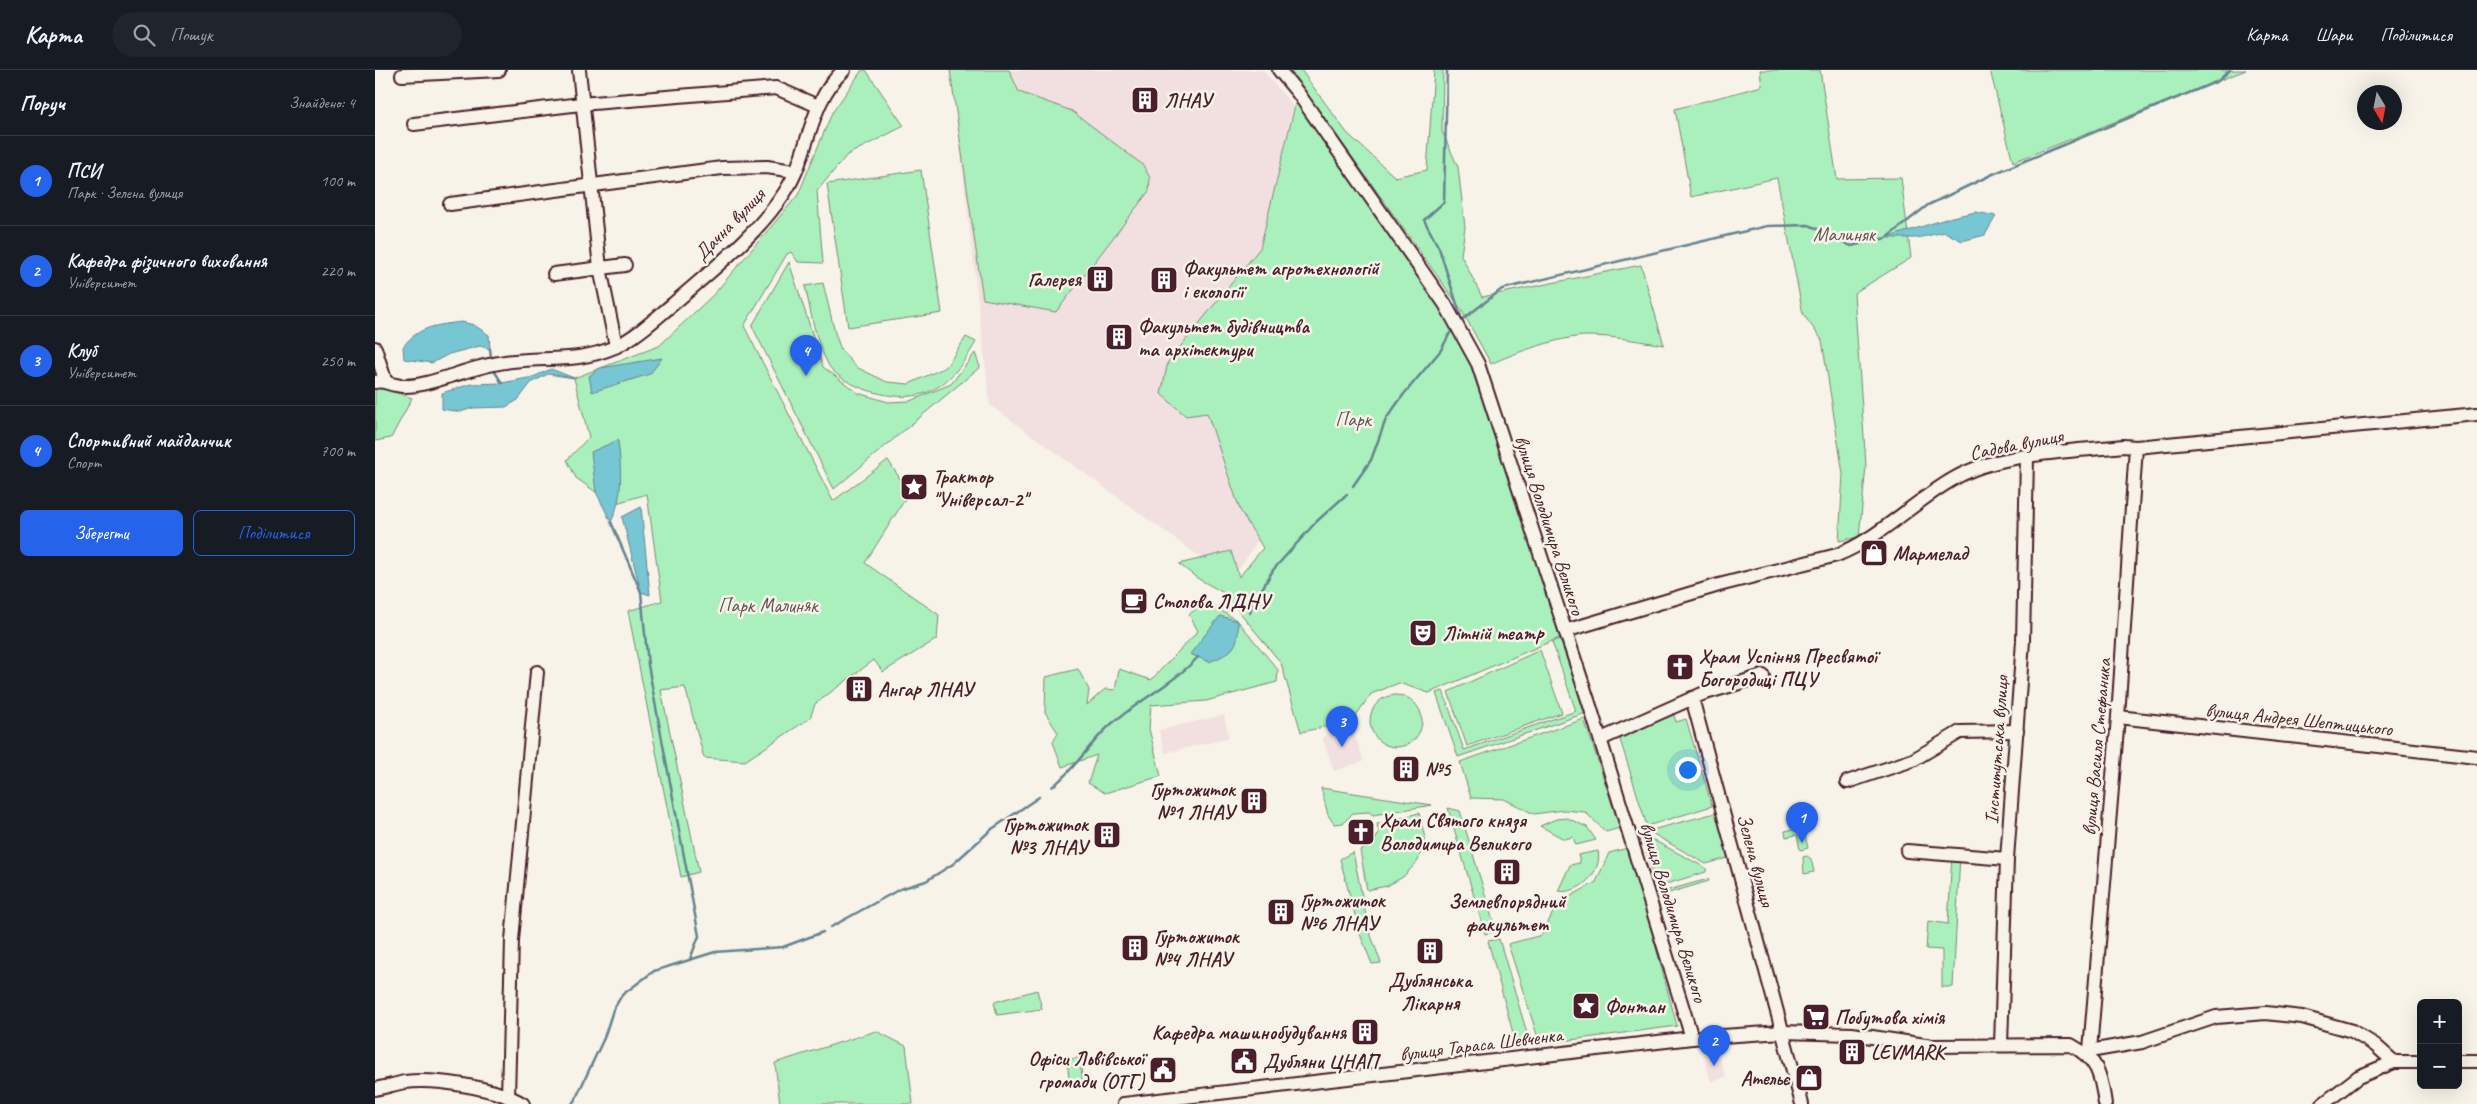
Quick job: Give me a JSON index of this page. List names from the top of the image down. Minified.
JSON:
{"streets":{"street":["Дачна вулиця","Садова вулиця","вулиця Володимира Великого","вулиця Андрея Шептицького","вулиця Василя Стефаника","Інститутська вулиця","Зелена вулиця","вулиця Тараса Шевченка"]},"crossings":[["Садова вулиця","вулиця Володимира Великого"],["Садова вулиця","вулиця Василя Стефаника"],["Садова вулиця","Інститутська вулиця"],["вулиця Володимира Великого","вулиця Тараса Шевченка"],["вулиця Андрея Шептицького","вулиця Василя Стефаника"],["вулиця Василя Стефаника","вулиця Тараса Шевченка"],["Інститутська вулиця","вулиця Тараса Шевченка"],["Зелена вулиця","вулиця Тараса Шевченка"]],"parks":["Малиняк","Парк","Парк Малиняк"],"places":{"building":["ЛНАУ","Галерея","Факультет агротехнологій і екології","Факультет будівництва та архітектури","Ангар ЛНАУ","№5","Гуртожиток №1 ЛНАУ","Гуртожиток №3 ЛНАУ","Землевпорядний факультет","Гуртожиток №6 ЛНАУ","Гуртожиток №4 ЛНАУ","Дублянська Лікарня","Кафедра машинобудування","LEVMARK"],"place":["Трактор \"Універсал-2\"","Фонтан"],"shop":["Мармелад","Ательє"],"cafe":["Столова ЛДНУ"],"theatre":["Літній театр"],"church":["Храм Успіння Пресвятої Богородиці ПЦУ","Храм Святого князя Володимира Великого"],"supermarket":["Побутова хімія"],"public building":["Дубляни ЦНАП","Офіси Львівської громади (ОТГ)"]},"north":"bottom","page":{"header":"Карта","search":"Пошук","nav":["Карта","Шари","Поділитися"],"heading":["Поруч","Знайдено: 4"],"list":[{"mark":"1","name":"ПСИ","note":"Парк · Зелена вулиця","value":"100 m"},{"mark":"2","name":"Кафедра фізичного виховання","note":"Університет","value":"220 m"},{"mark":"3","name":"Клуб","note":"Університет","value":"250 m"},{"mark":"4","name":"Спортивний майданчик","note":"Спорт","value":"700 m"}],"pins":["4","3","1","2"],"buttons":["Зберегти","Поділитися"],"map_buttons":["+","−"]}}
